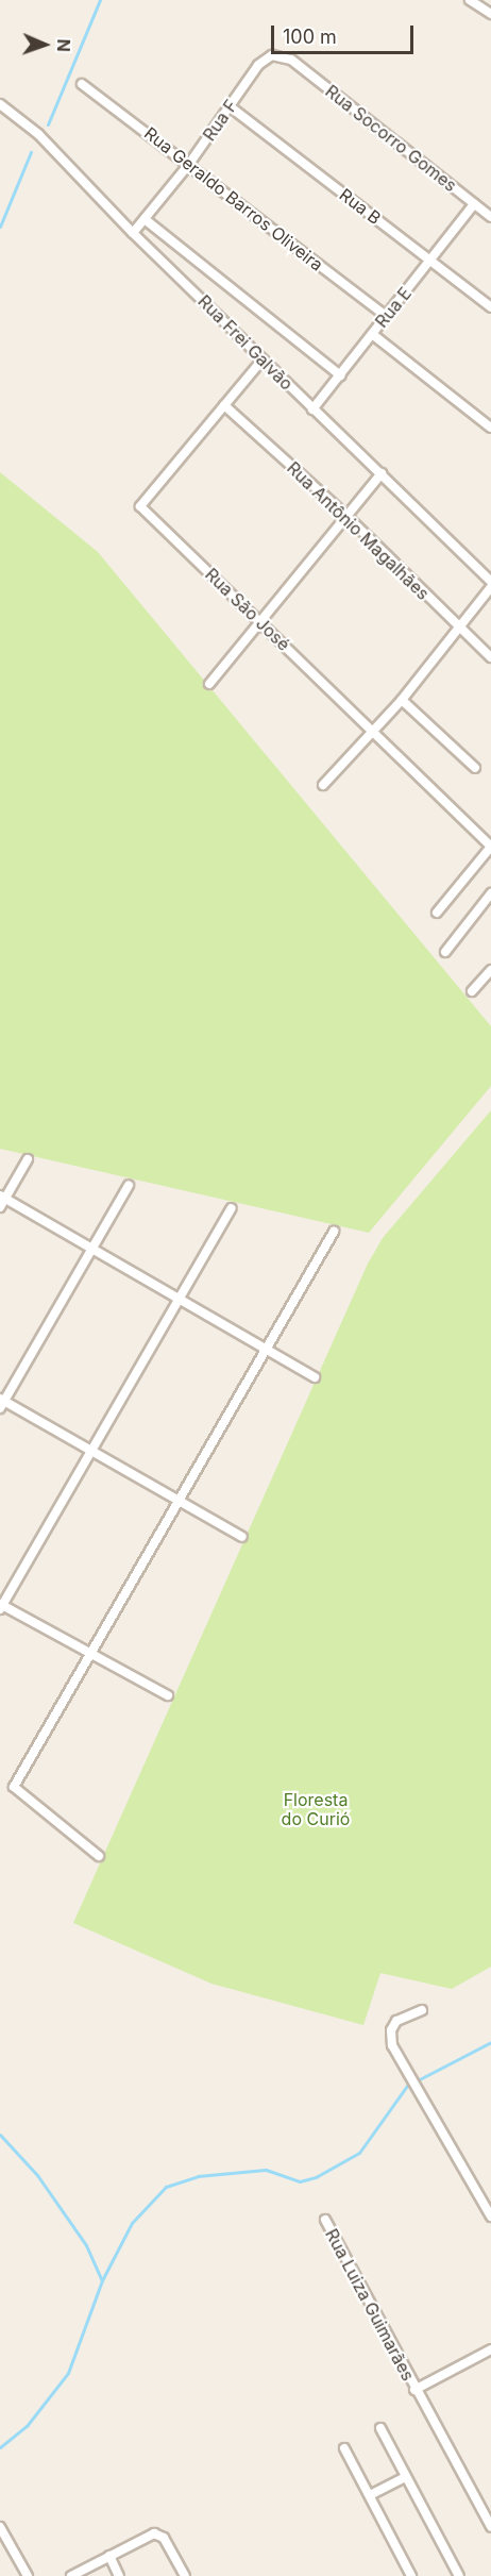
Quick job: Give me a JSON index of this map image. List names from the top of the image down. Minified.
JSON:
{"streets":{"street":["Rua F","Rua Socorro Gomes","Rua Geraldo Barros Oliveira","Rua B","Rua E","Rua Frei Galvão","Rua Antônio Magalhães","Rua São José","Rua Luiza Guimarães"]},"crossings":[["Rua F","Rua Socorro Gomes"],["Rua F","Rua Geraldo Barros Oliveira"],["Rua F","Rua B"],["Rua F","Rua Frei Galvão"],["Rua Socorro Gomes","Rua E"],["Rua Geraldo Barros Oliveira","Rua E"],["Rua B","Rua E"],["Rua E","Rua Frei Galvão"],["Rua Frei Galvão","Rua São José"],["Rua Antônio Magalhães","Rua São José"]],"parks":["Floresta do Curió"],"scale_bar":"100 m","north":"right"}
